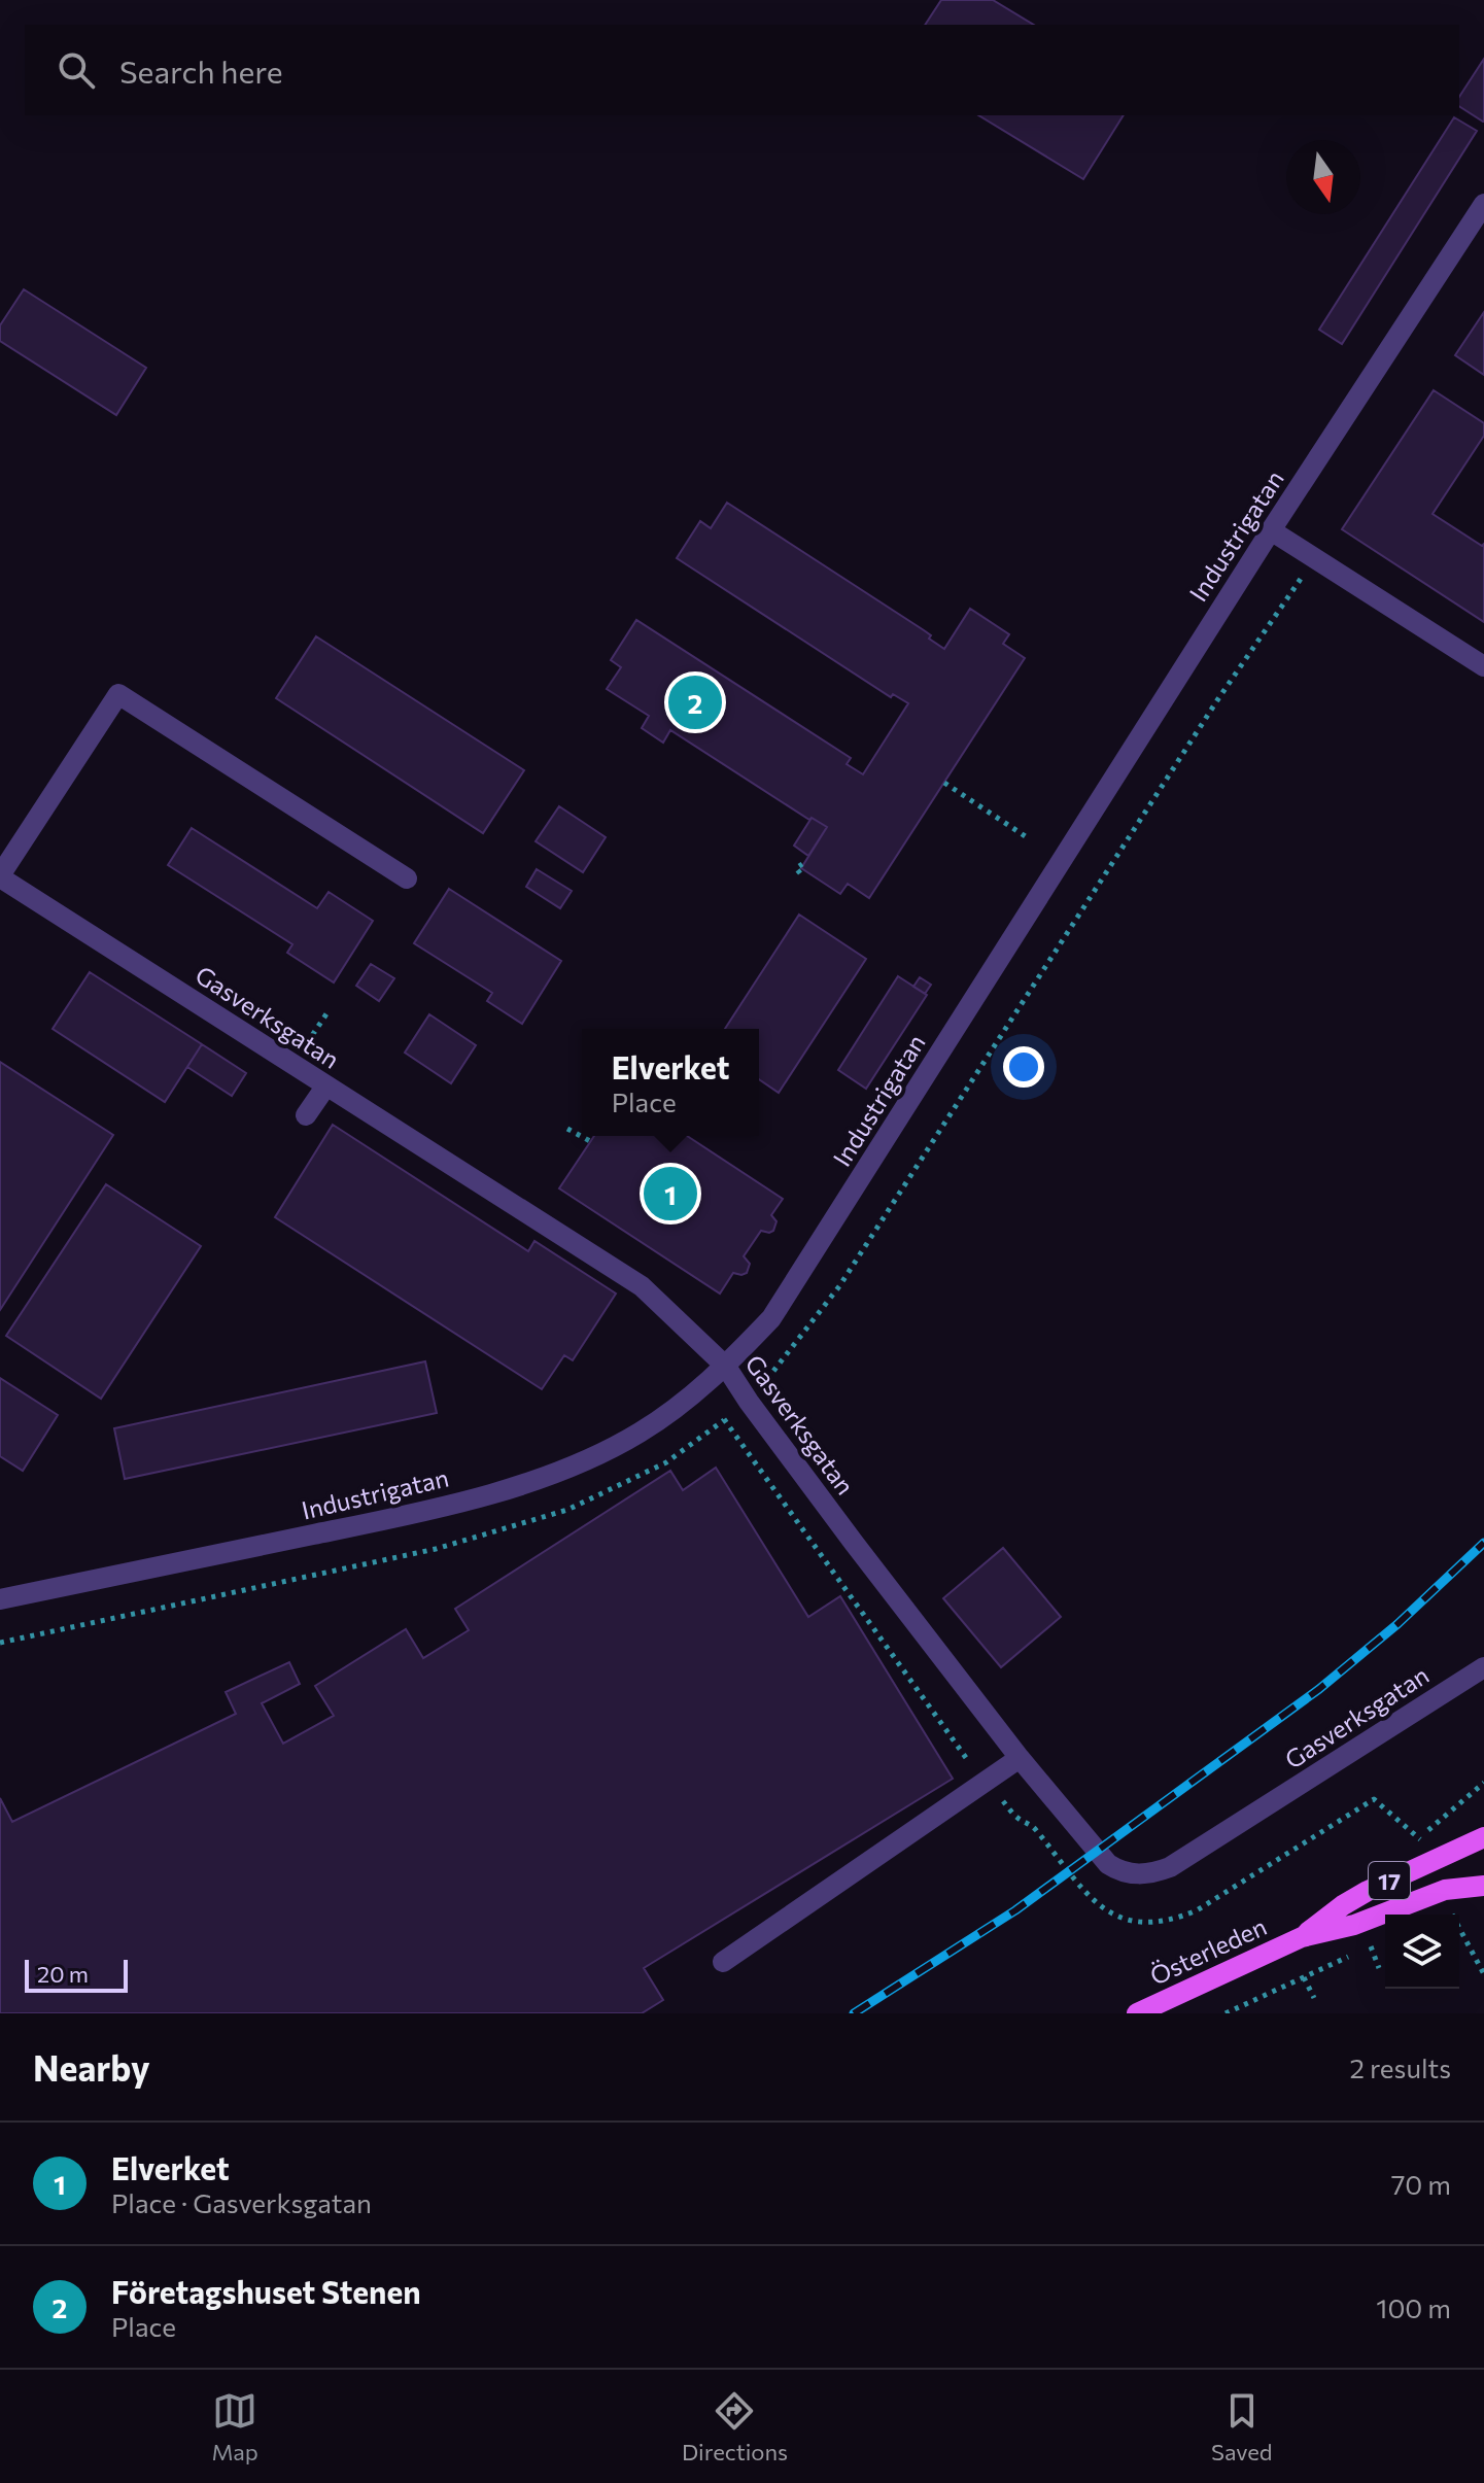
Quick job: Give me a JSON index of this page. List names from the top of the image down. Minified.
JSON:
{"streets":{"main road":["17","Österleden"],"street":["Industrigatan","Gasverksgatan"]},"crossings":[["Industrigatan","Gasverksgatan"]],"scale_bar":"20 m","north":"bottom","page":{"search":"Search here","pins":["2","1"],"popup":["Elverket","Place"],"scale":"20 m","heading":["Nearby","2 results"],"list":[{"mark":"1","name":"Elverket","note":"Place · Gasverksgatan","value":"70 m"},{"mark":"2","name":"Företagshuset Stenen","note":"Place","value":"100 m"}],"nav":["Map","Directions","Saved"]}}
